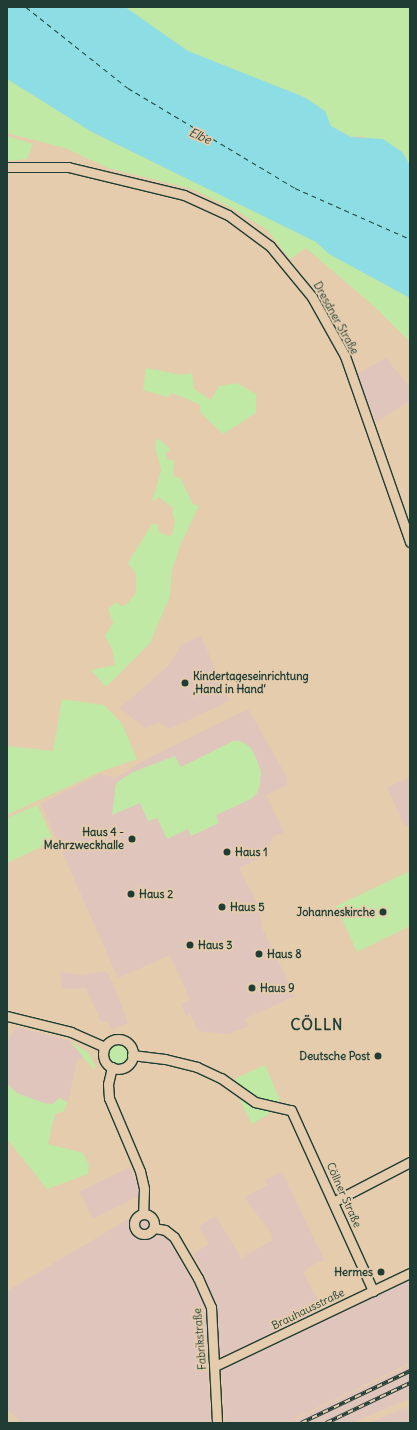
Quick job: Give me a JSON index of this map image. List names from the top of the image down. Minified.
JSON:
{"streets":{"street":["Dresdner Straße","Cöllner Straße","Brauhausstraße","Fabrikstraße"]},"crossings":[["Cöllner Straße","Brauhausstraße"],["Brauhausstraße","Fabrikstraße"]],"districts":["CÖLLN"],"water":["Elbe"],"places":["Kindertageseinrichtung ‚Hand in Hand‘","Haus 4 - Mehrzweckhalle","Haus 1","Haus 2","Haus 5","Johanneskirche","Haus 3","Haus 8","Haus 9","Deutsche Post","Hermes"]}
